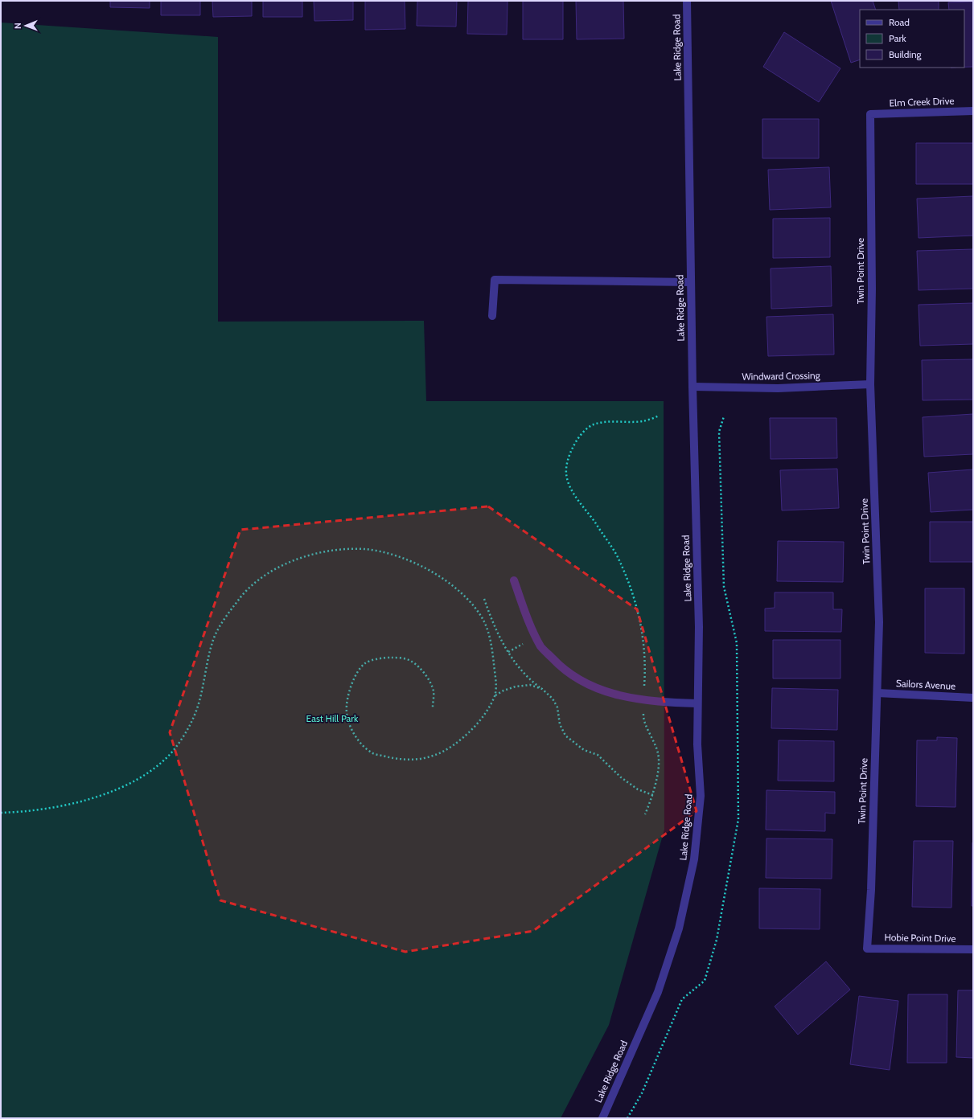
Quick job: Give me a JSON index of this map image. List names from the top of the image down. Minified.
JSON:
{"streets":{"street":["Lake Ridge Road","Elm Creek Drive","Twin Point Drive","Windward Crossing","Sailors Avenue","Hobie Point Drive"]},"crossings":[["Lake Ridge Road","Windward Crossing"],["Elm Creek Drive","Twin Point Drive"],["Twin Point Drive","Windward Crossing"],["Twin Point Drive","Sailors Avenue"],["Twin Point Drive","Hobie Point Drive"]],"parks":["East Hill Park"],"legend":["Road","Park","Building"],"north":"left"}
